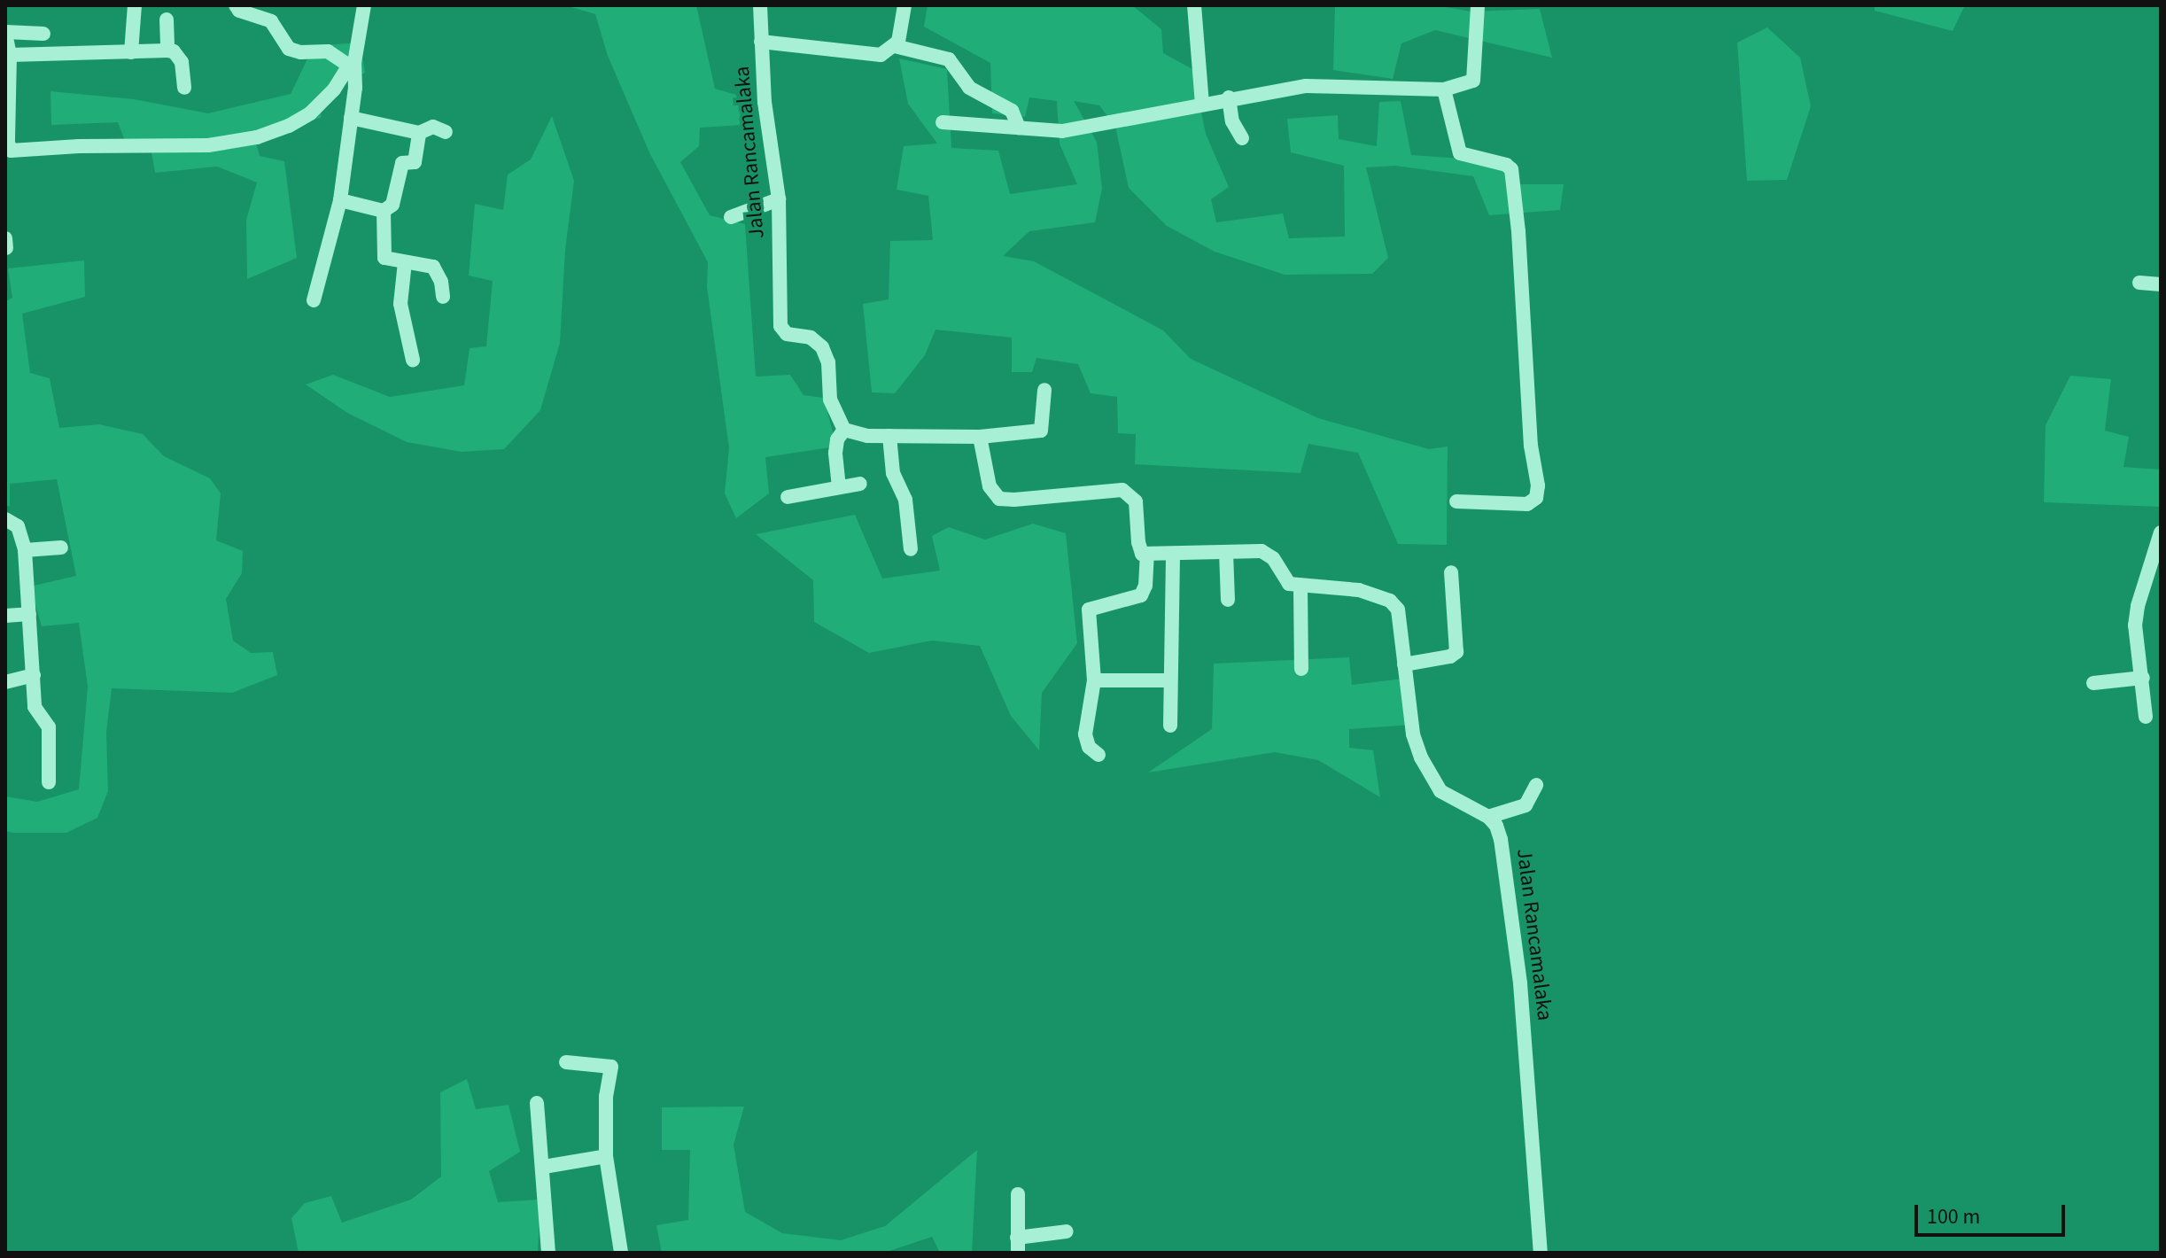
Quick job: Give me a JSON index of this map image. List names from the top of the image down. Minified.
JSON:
{"streets":{"street":["Jalan Rancamalaka"]},"scale_bar":"100 m"}
